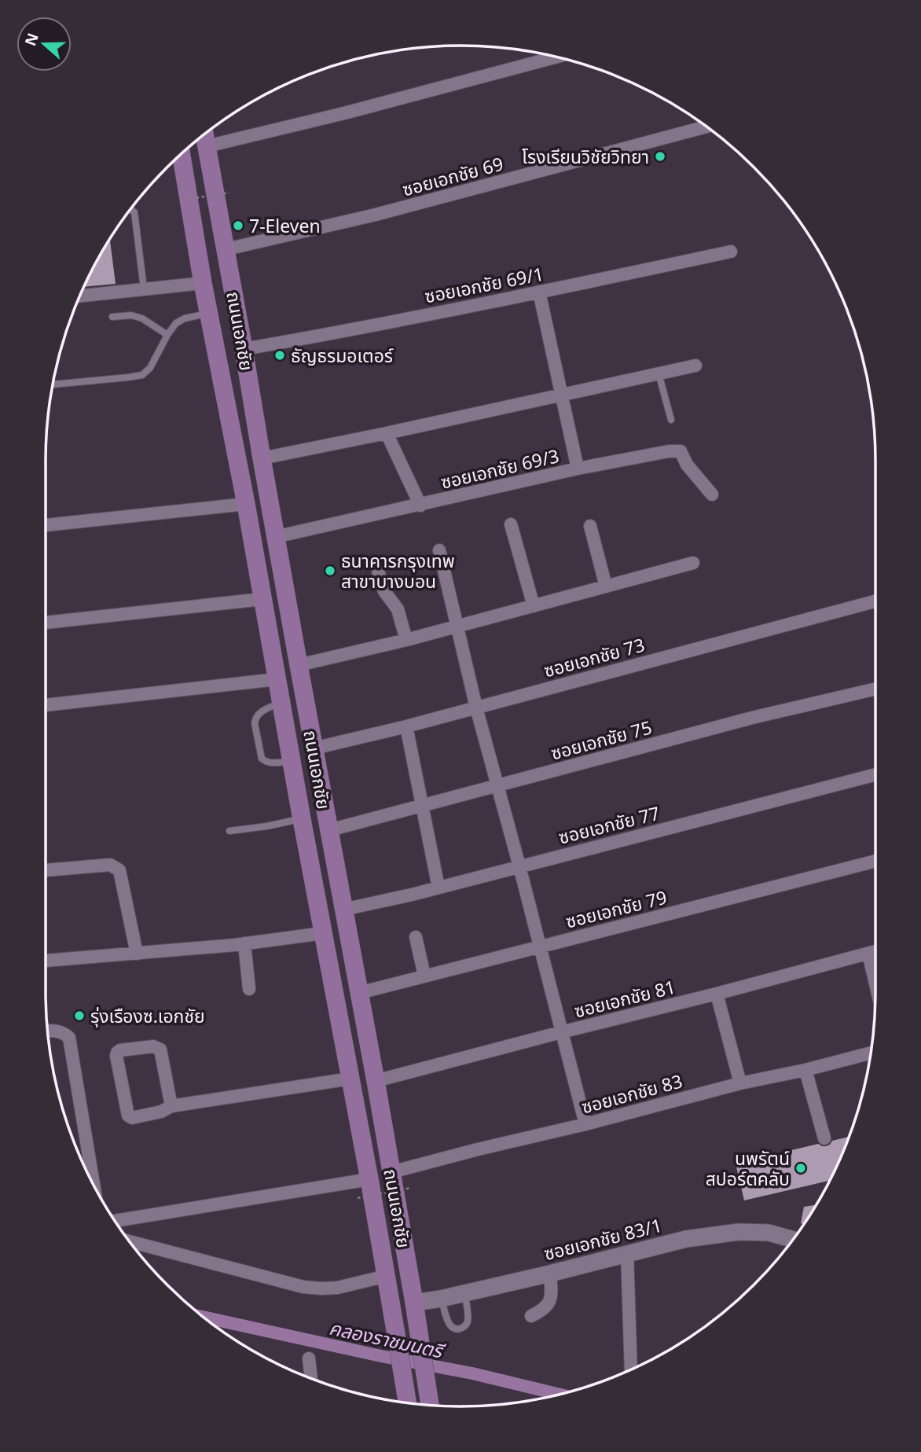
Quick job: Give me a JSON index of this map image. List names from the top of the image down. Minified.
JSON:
{"streets":{"main road":["ถนนเอกชัย"],"street":["ซอยเอกชัย 69","ซอยเอกชัย 69/1","ซอยเอกชัย 69/3","ซอยเอกชัย 73","ซอยเอกชัย 75","ซอยเอกชัย 77","ซอยเอกชัย 79","ซอยเอกชัย 81","ซอยเอกชัย 83","ซอยเอกชัย 83/1"]},"crossings":[["ซอยเอกชัย 69","ถนนเอกชัย"],["ซอยเอกชัย 69/1","ถนนเอกชัย"],["ถนนเอกชัย","ซอยเอกชัย 69/3"],["ถนนเอกชัย","ซอยเอกชัย 73"],["ถนนเอกชัย","ซอยเอกชัย 75"],["ถนนเอกชัย","ซอยเอกชัย 77"],["ถนนเอกชัย","ซอยเอกชัย 79"],["ถนนเอกชัย","ซอยเอกชัย 81"],["ถนนเอกชัย","ซอยเอกชัย 83"],["ถนนเอกชัย","ซอยเอกชัย 83/1"]],"water":["คลองราชมนตรี"],"places":["โรงเรียนวิชัยวิทยา","7-Eleven","ธัญธรมอเตอร์","ธนาคารกรุงเทพ สาขาบางบอน","รุ่งเรืองซ.เอกชัย","นพรัตน์ สปอร์ตคลับ"],"north":"left"}
